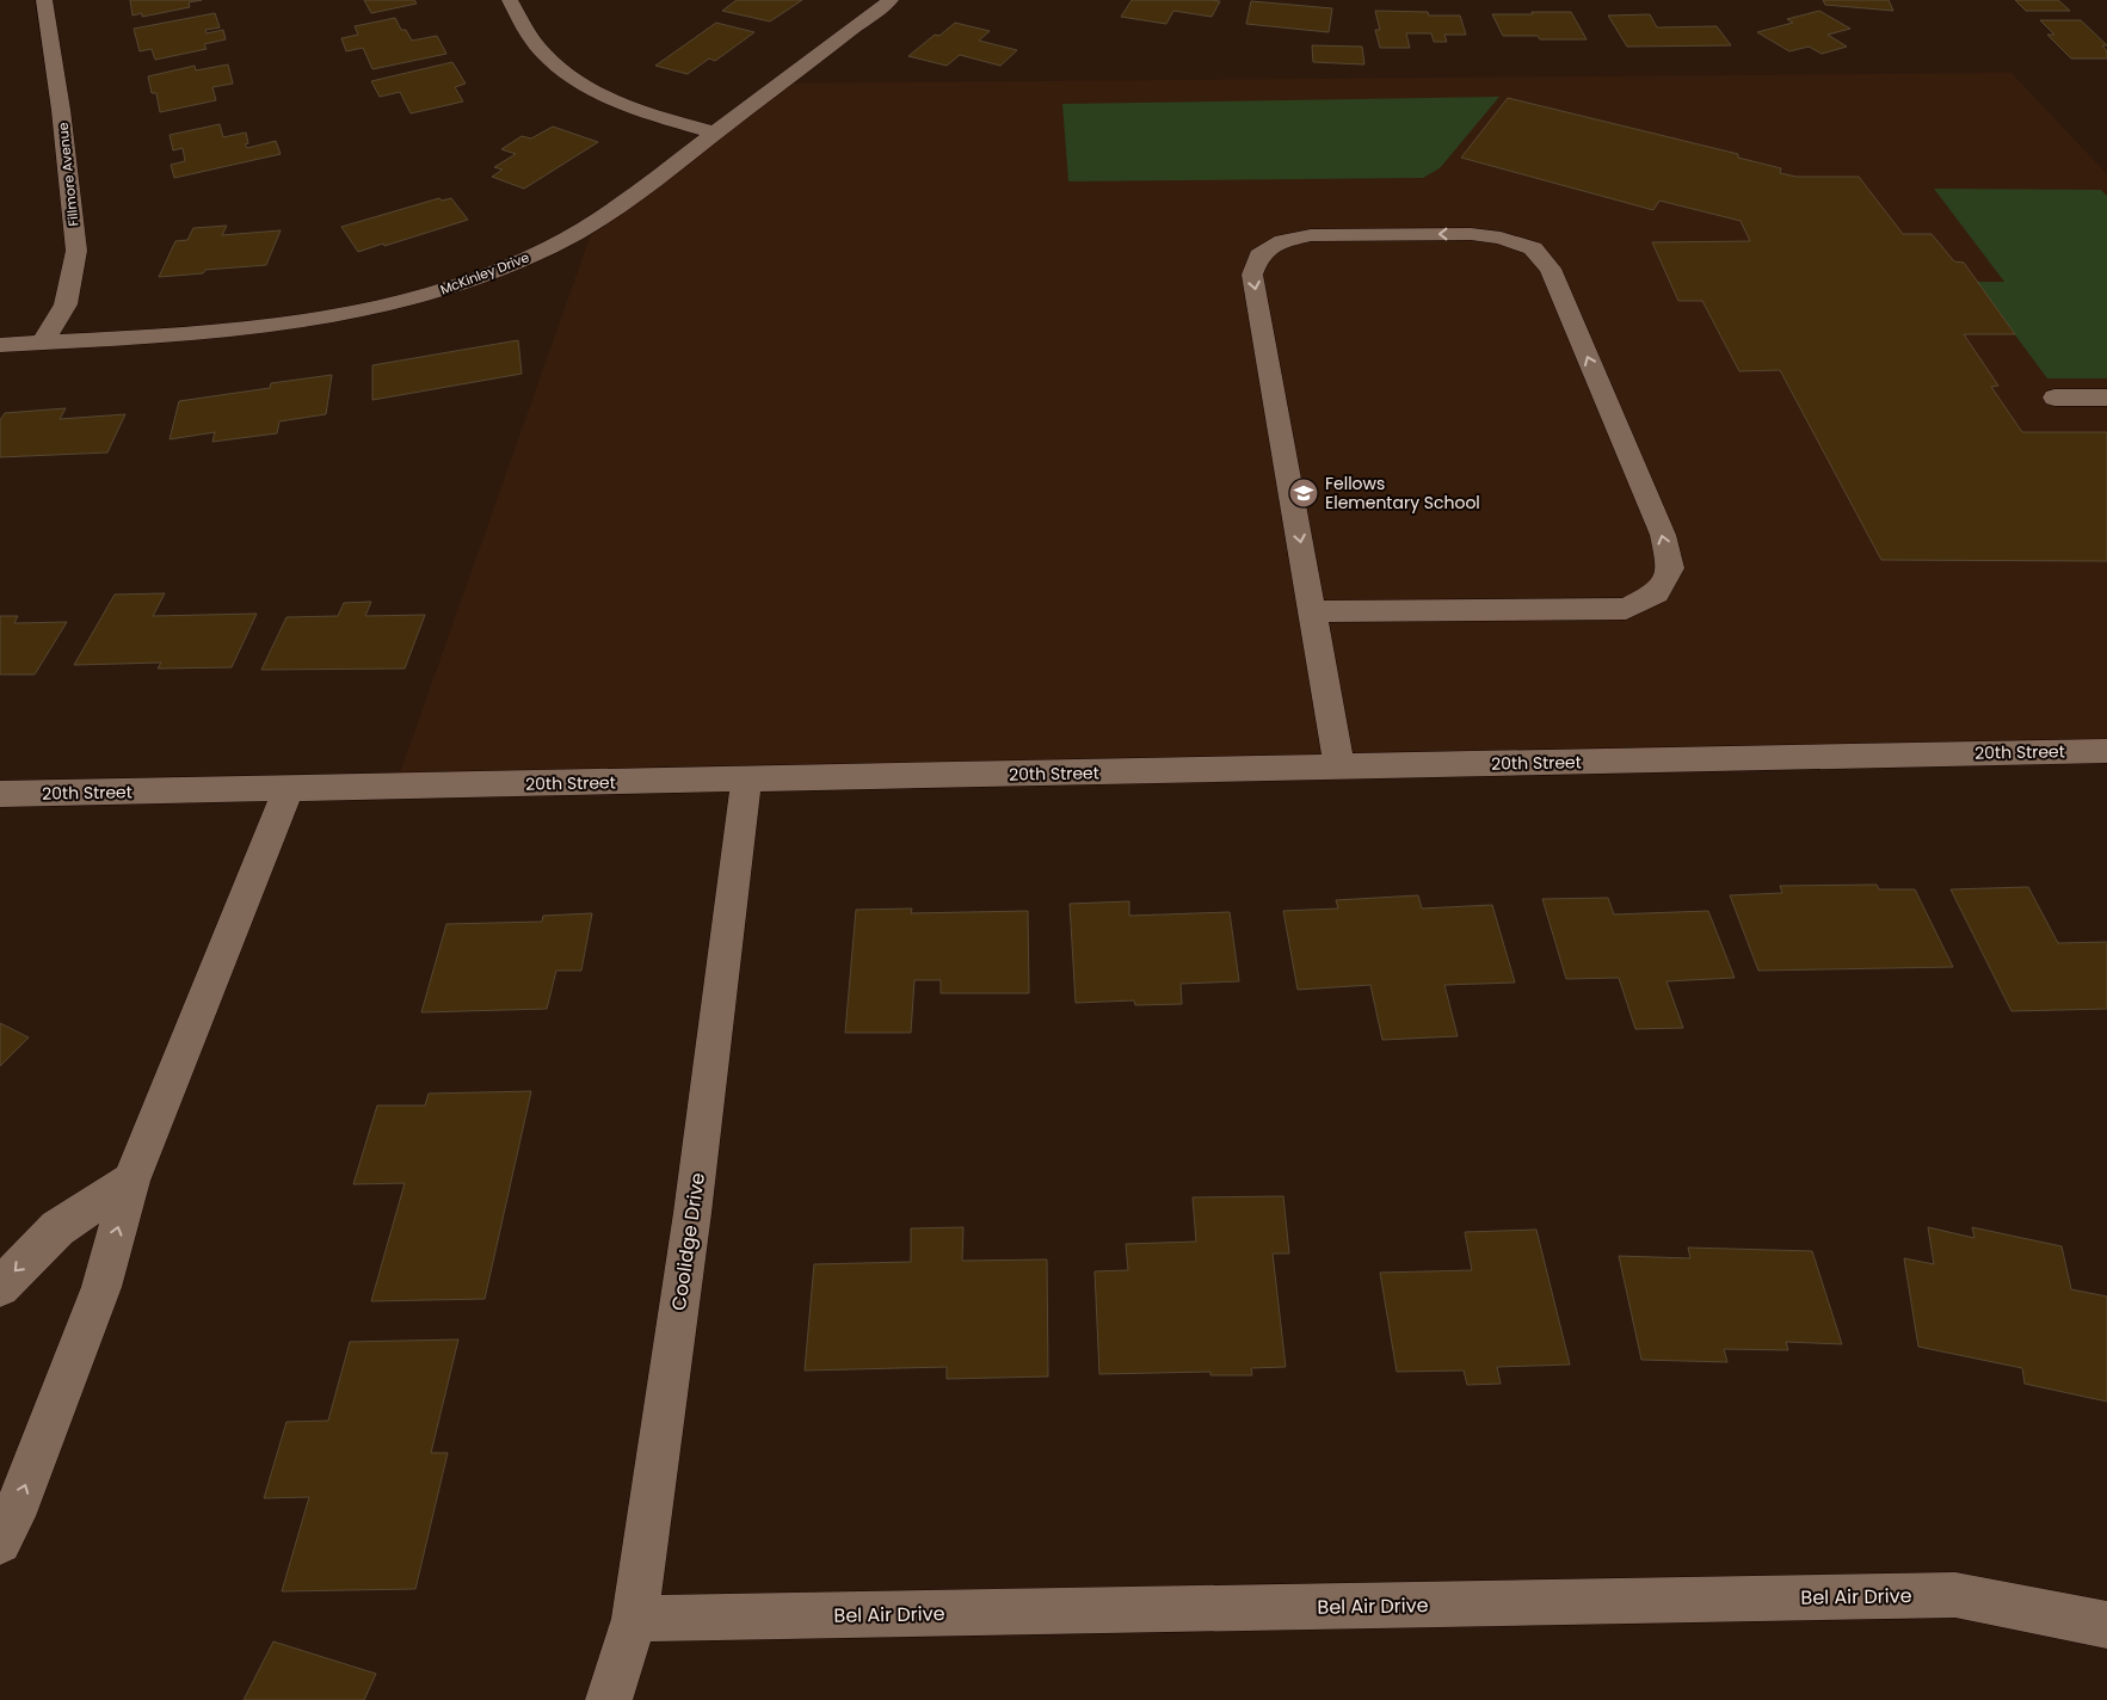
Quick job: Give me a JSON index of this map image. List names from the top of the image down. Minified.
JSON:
{"streets":{"street":["Fillmore Avenue","McKinley Drive","20th Street","Coolidge Drive","Bel Air Drive"]},"crossings":[["Fillmore Avenue","McKinley Drive"],["20th Street","Coolidge Drive"],["Coolidge Drive","Bel Air Drive"]],"places":{"school or university":["Fellows Elementary School"]}}
